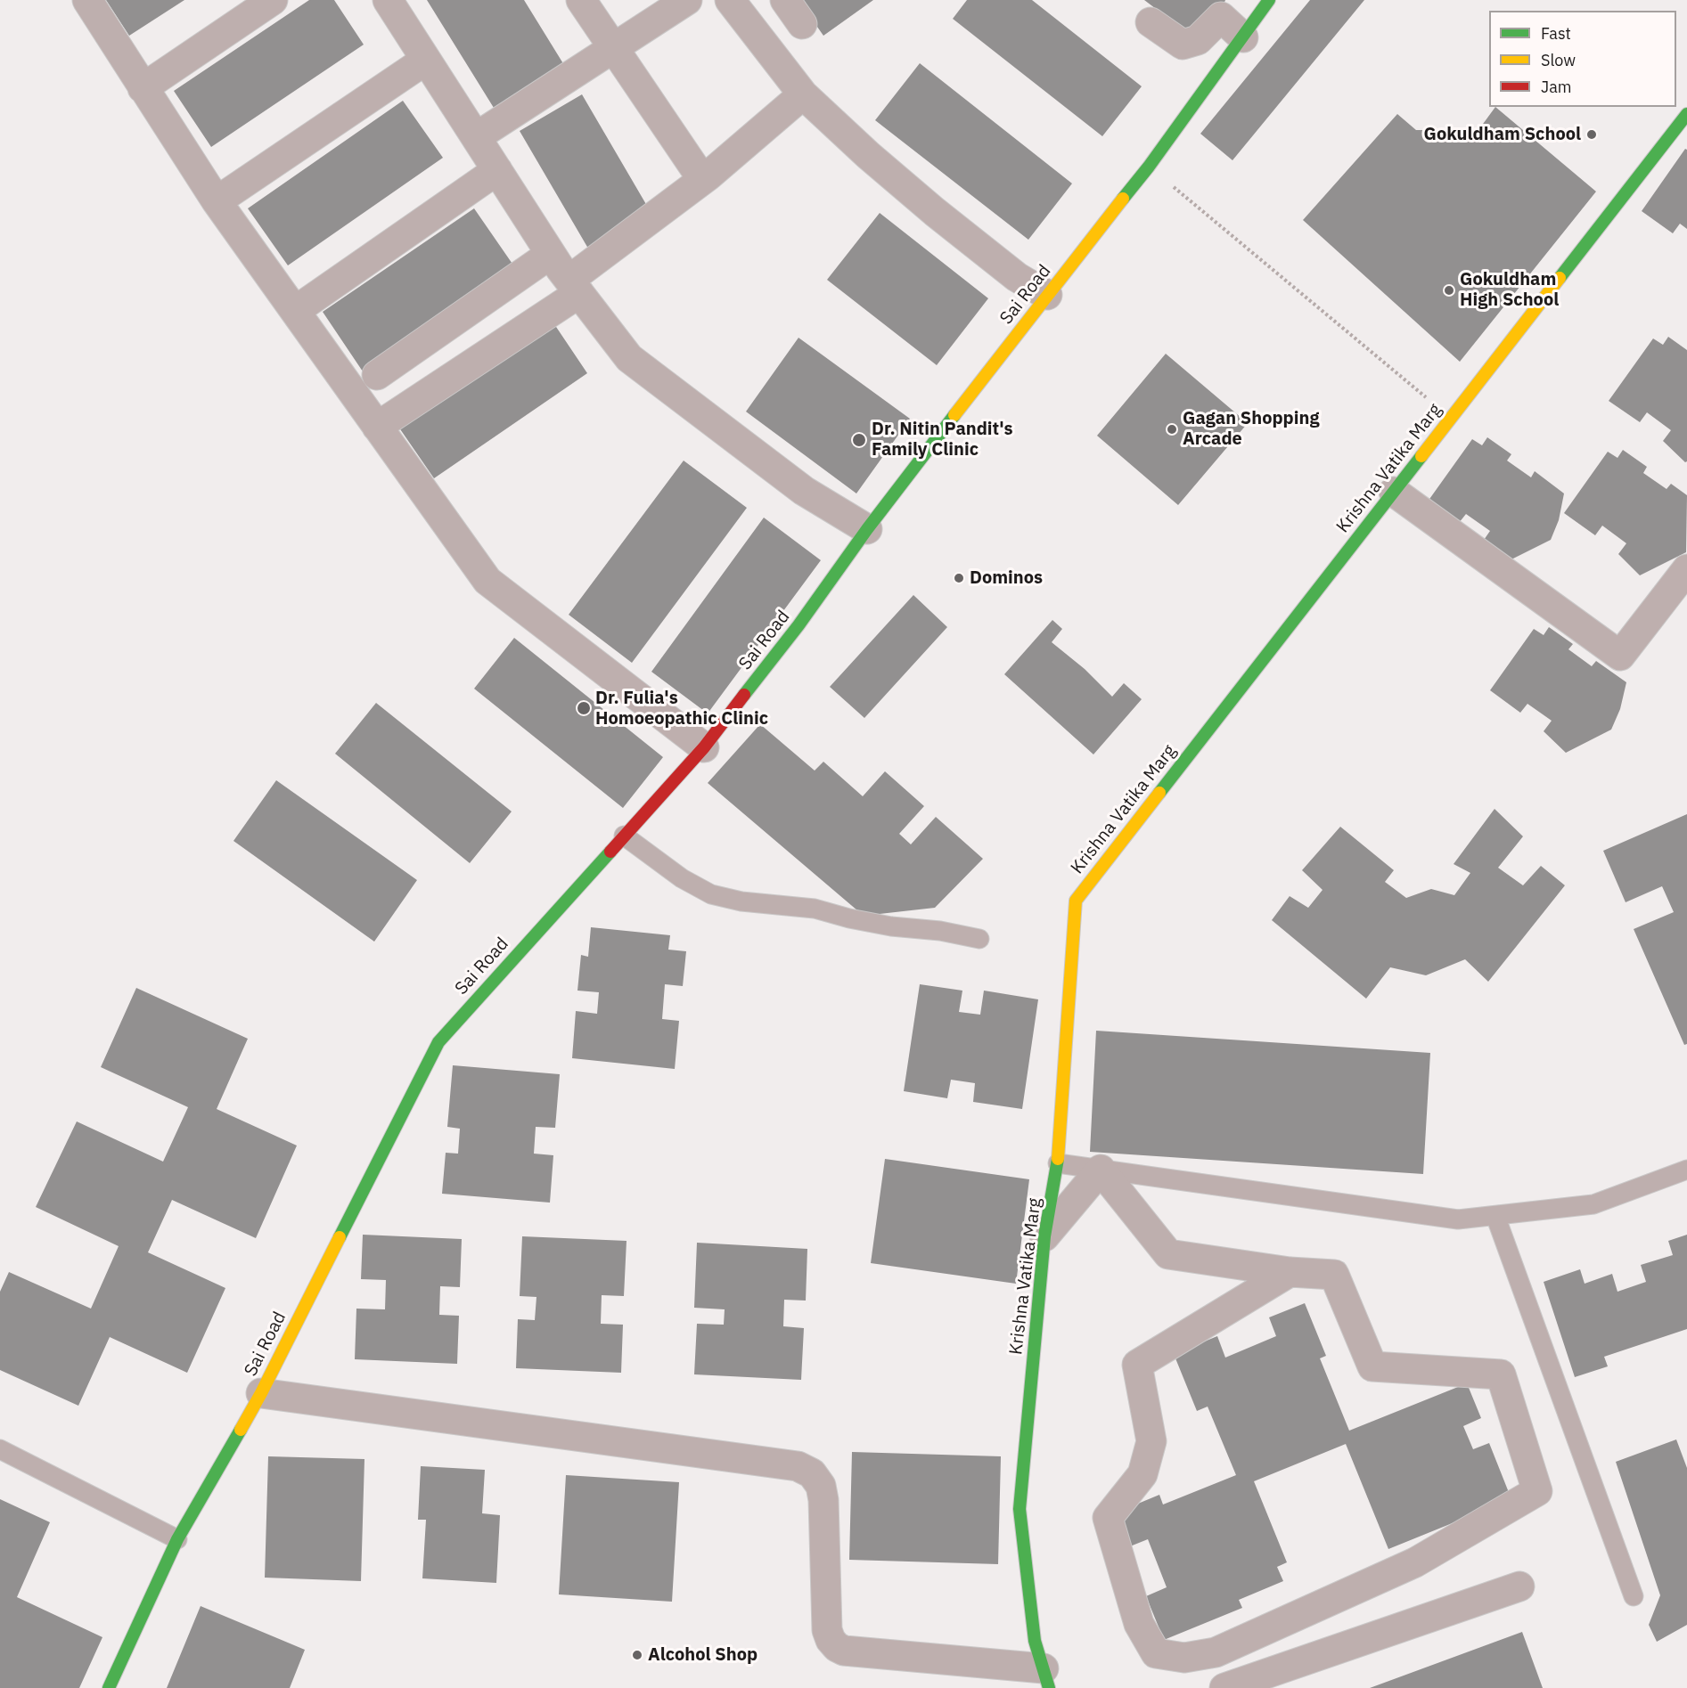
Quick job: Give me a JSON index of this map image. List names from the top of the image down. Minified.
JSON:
{"streets":{"street":["Sai Road","Krishna Vatika Marg"]},"places":["Gokuldham School","Gokuldham High School","Gagan Shopping Arcade","Dr. Nitin Pandit's Family Clinic","Dominos","Dr. Fulia's Homoeopathic Clinic","Alcohol Shop"],"legend":["Fast","Slow","Jam"]}
